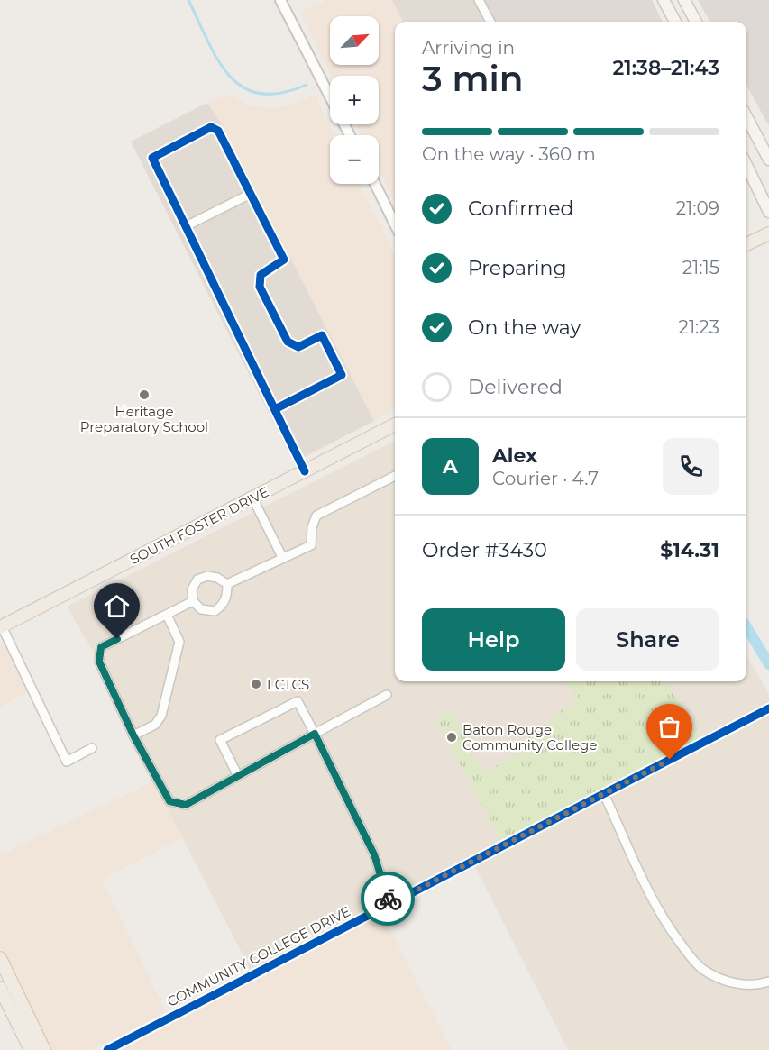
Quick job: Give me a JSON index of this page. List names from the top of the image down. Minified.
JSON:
{"streets":{"main road":["SOUTH FOSTER DRIVE"],"street":["COMMUNITY COLLEGE DRIVE"]},"places":["Heritage Preparatory School","LCTCS","Baton Rouge Community College"],"north":"top right","page":{"map_buttons":["+","−"],"heading":["3 min","Arriving in","21:38–21:43"],"panel":["Alex","Courier · 4.7","Order #3430","$14.31"],"bar":"On the way · 360 m","list":[["Confirmed","21:09"],["Preparing","21:15"],["On the way","21:23"],"Delivered"],"round":"A","buttons":["Help","Share"]}}
